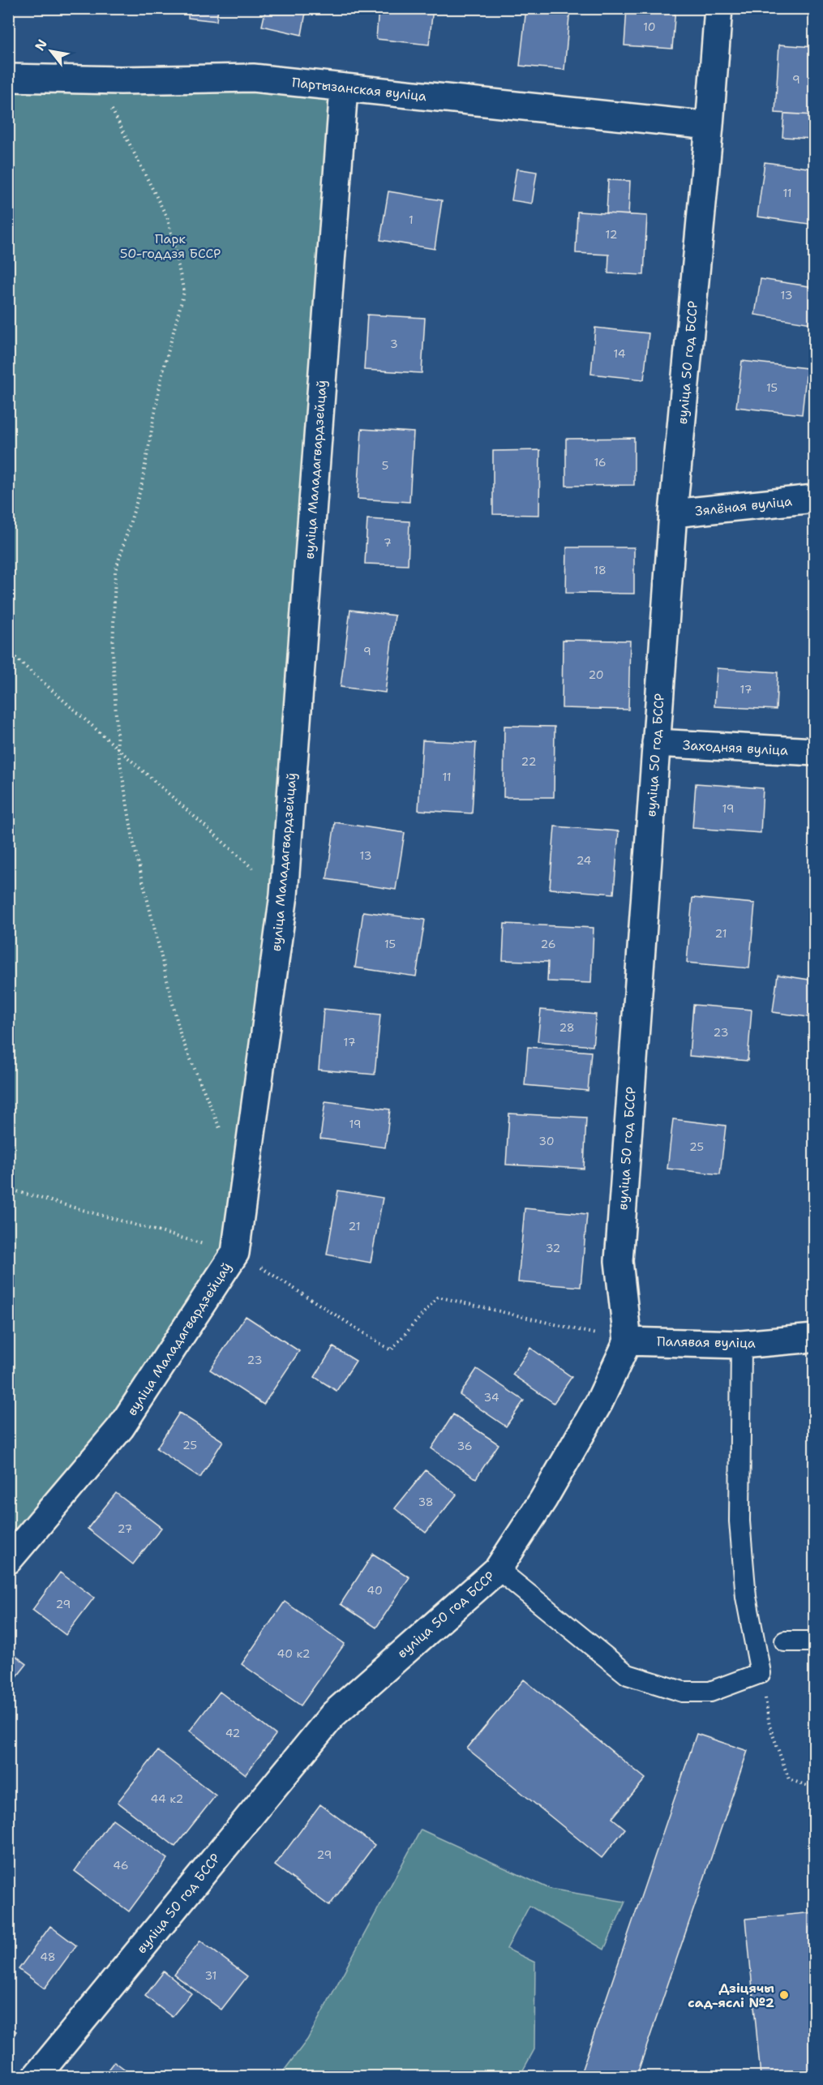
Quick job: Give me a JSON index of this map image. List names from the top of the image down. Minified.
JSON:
{"streets":{"street":["Партызанская вуліца","вуліца 50 год БССР","вуліца Маладагвардзейцаў","Зялёная вуліца","Заходняя вуліца","Палявая вуліца"]},"crossings":[["Партызанская вуліца","вуліца 50 год БССР"],["Партызанская вуліца","вуліца Маладагвардзейцаў"],["вуліца 50 год БССР","Зялёная вуліца"],["вуліца 50 год БССР","Заходняя вуліца"],["вуліца 50 год БССР","Палявая вуліца"]],"parks":["Парк 50-годдзя БССР"],"places":["Дзіцячы сад-яслі №2"],"house_numbers":["10","9","11","1","12","13","3","14","15","16","5","7","18","9","20","17","22","11","19","13","24","21","15","26","28","23","17","19","30","25","21","32","23","34","25","36","38","27","40","29","40 к2","42","44 к2","29","46","48","31"],"north":"top left"}
